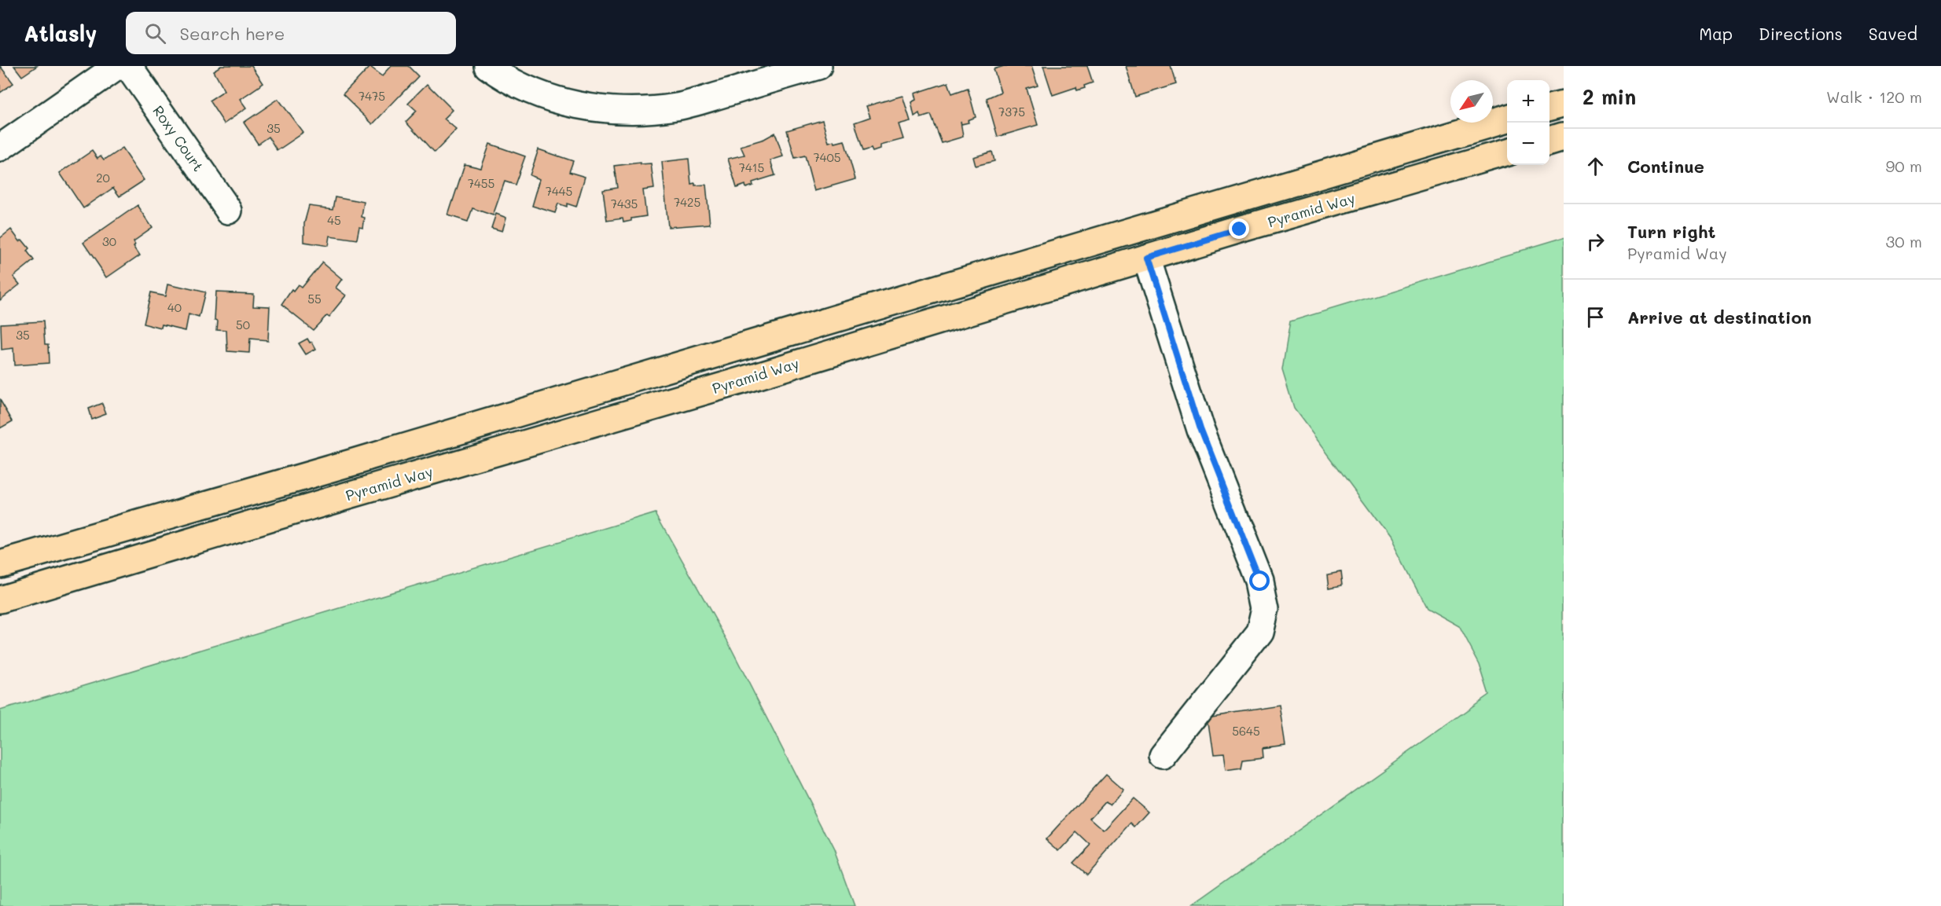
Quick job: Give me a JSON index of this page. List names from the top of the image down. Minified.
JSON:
{"streets":{"main road":["Pyramid Way"],"street":["Roxy Court"]},"house_numbers":["7475","7375","35","7405","7415","20","7455","7445","7425","7435","45","30","55","40","50","35","5645"],"north":"bottom left","page":{"header":"Atlasly","search":"Search here","nav":["Map","Directions","Saved"],"heading":["2 min","Walk · 120 m"],"map_buttons":["+","−"],"list":[["Continue","90 m"],["Turn right","Pyramid Way","30 m"],"Arrive at destination"]}}
